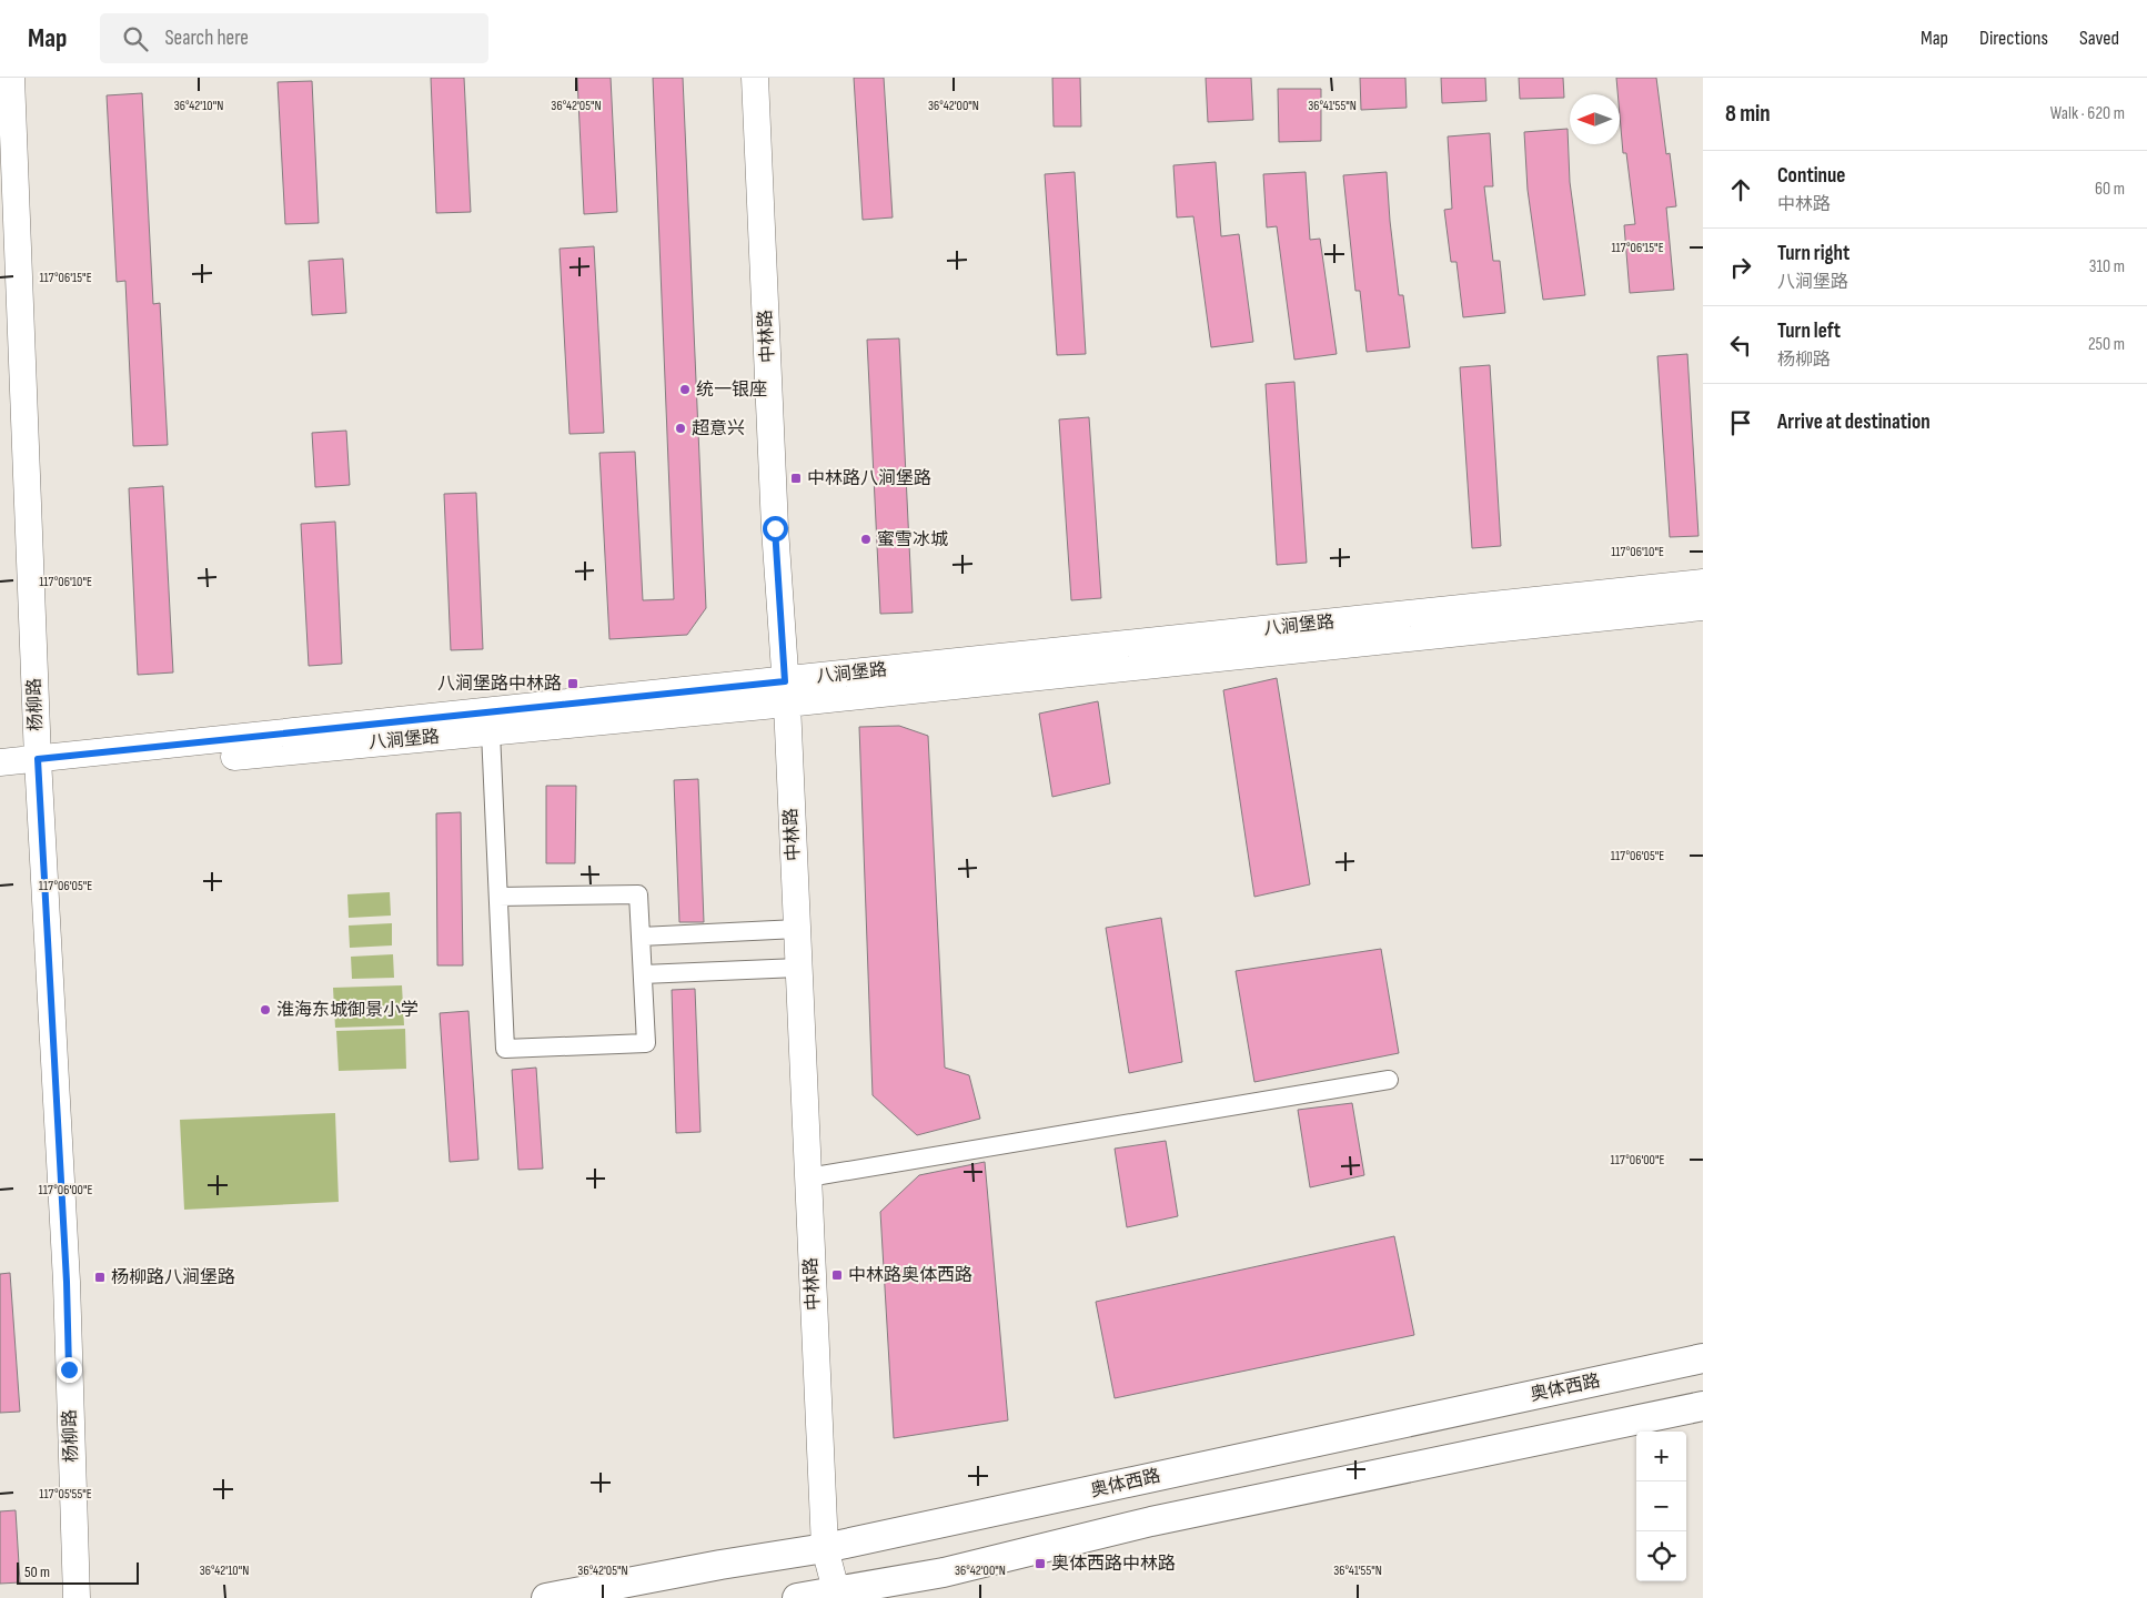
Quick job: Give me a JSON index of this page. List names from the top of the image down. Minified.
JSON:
{"streets":{"main road":["奥体西路"],"street":["中林路","八涧堡路","杨柳路"]},"crossings":[["中林路","八涧堡路"],["中林路","奥体西路"],["八涧堡路","杨柳路"]],"places":{"other":["统一银座","超意兴","蜜雪冰城","淮海东城御景小学"],"transit":["中林路八涧堡路","八涧堡路中林路","中林路奥体西路","杨柳路八涧堡路","奥体西路中林路"]},"scale_bar":"50 m","north":"left","page":{"header":"Map","search":"Search here","nav":["Map","Directions","Saved"],"heading":["8 min","Walk · 620 m"],"list":[["Continue","中林路","60 m"],["Turn right","八涧堡路","310 m"],["Turn left","杨柳路","250 m"],"Arrive at destination"],"map_buttons":["+","−"],"scale":"50 m"},"coordinates":["36°42'10\"N","36°42'05\"N","36°42'00\"N","36°41'55\"N","117°06'15\"E","117°06'10\"E","117°06'05\"E","117°06'00\"E","117°05'55\"E"]}
